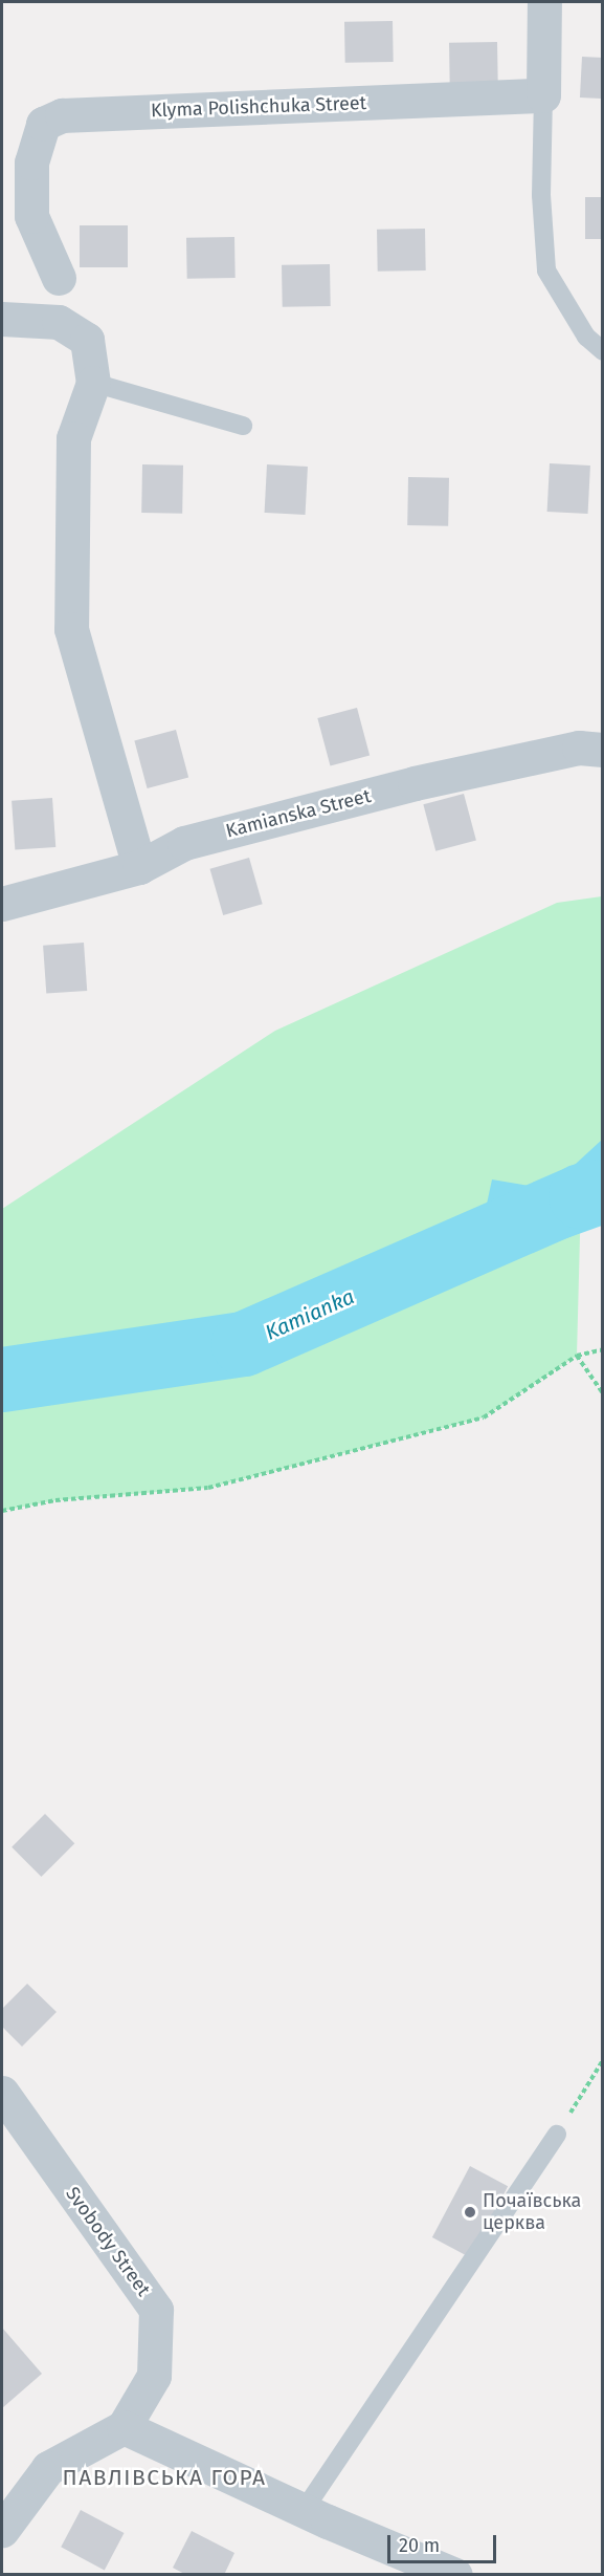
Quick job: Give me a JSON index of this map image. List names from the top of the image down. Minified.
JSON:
{"streets":{"street":["Klyma Polishchuka Street","Kamianska Street","Svobody Street"]},"districts":["ПАВЛІВСЬКА ГОРА"],"water":["Kamianka"],"places":["Почаївська церква"],"scale_bar":"20 m"}
